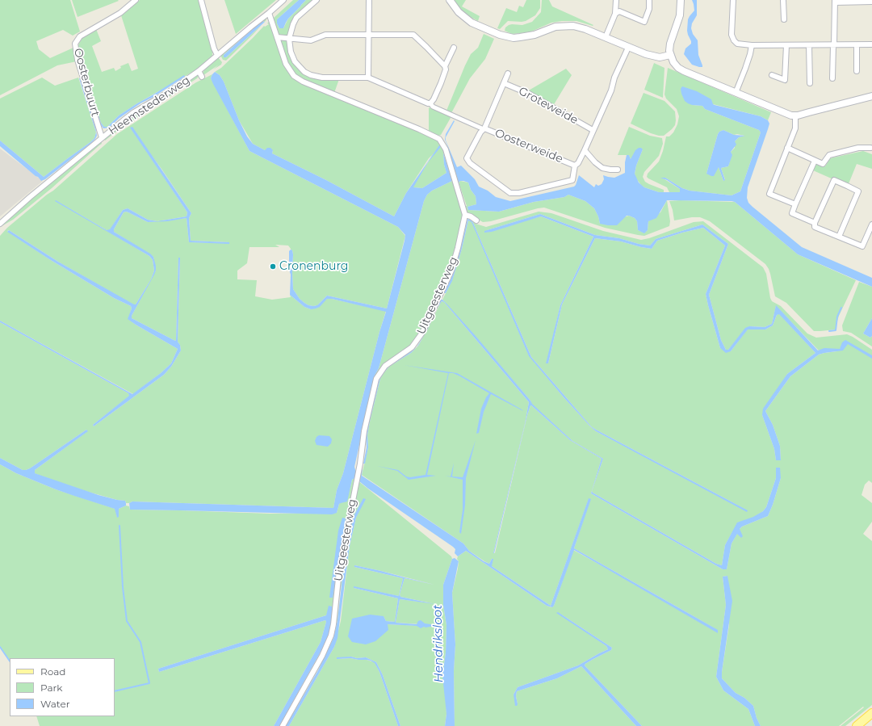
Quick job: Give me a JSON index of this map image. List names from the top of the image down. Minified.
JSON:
{"streets":{"street":["Oosterbuurt","Heemstederweg","Groteweide","Oosterweide","Uitgeesterweg"]},"crossings":[["Oosterbuurt","Heemstederweg"],["Heemstederweg","Uitgeesterweg"],["Groteweide","Oosterweide"]],"water":["Hendriksloot"],"places":["Cronenburg"],"legend":["Road","Park","Water"]}
